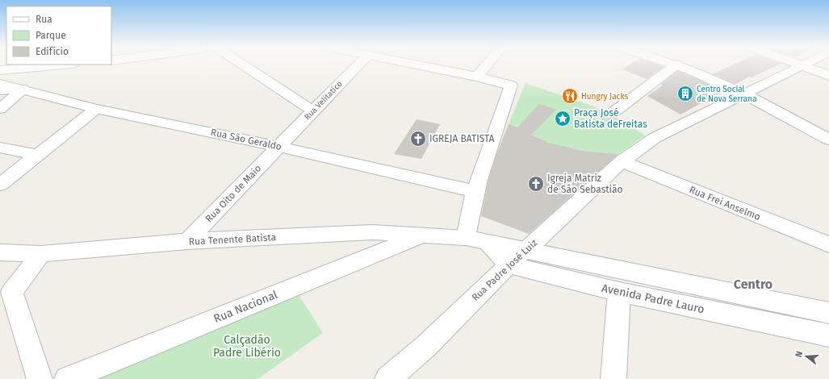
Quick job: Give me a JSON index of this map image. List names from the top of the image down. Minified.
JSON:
{"streets":{"street":["Rua Velitatico","Rua São Geraldo","Rua Oito de Maio","Rua Frei Anselmo","Rua Tenente Batista","Rua Padre José Luiz","Avenida Padre Lauro","Rua Nacional"]},"crossings":[["Rua Velitatico","Rua São Geraldo"],["Rua Velitatico","Rua Oito de Maio"],["Rua São Geraldo","Rua Oito de Maio"],["Rua Oito de Maio","Rua Tenente Batista"],["Rua Frei Anselmo","Rua Padre José Luiz"],["Rua Tenente Batista","Rua Nacional"],["Rua Padre José Luiz","Avenida Padre Lauro"]],"districts":["Centro"],"parks":["Calçadão Padre Libério"],"places":{"building":["Centro Social de Nova Serrana"],"restaurant":["Hungry Jacks"],"place":["Praça José Batista deFreitas"],"church":["IGREJA BATISTA","Igreja Matriz de São Sebastião"]},"legend":["Rua","Parque","Edifício"],"north":"left"}
